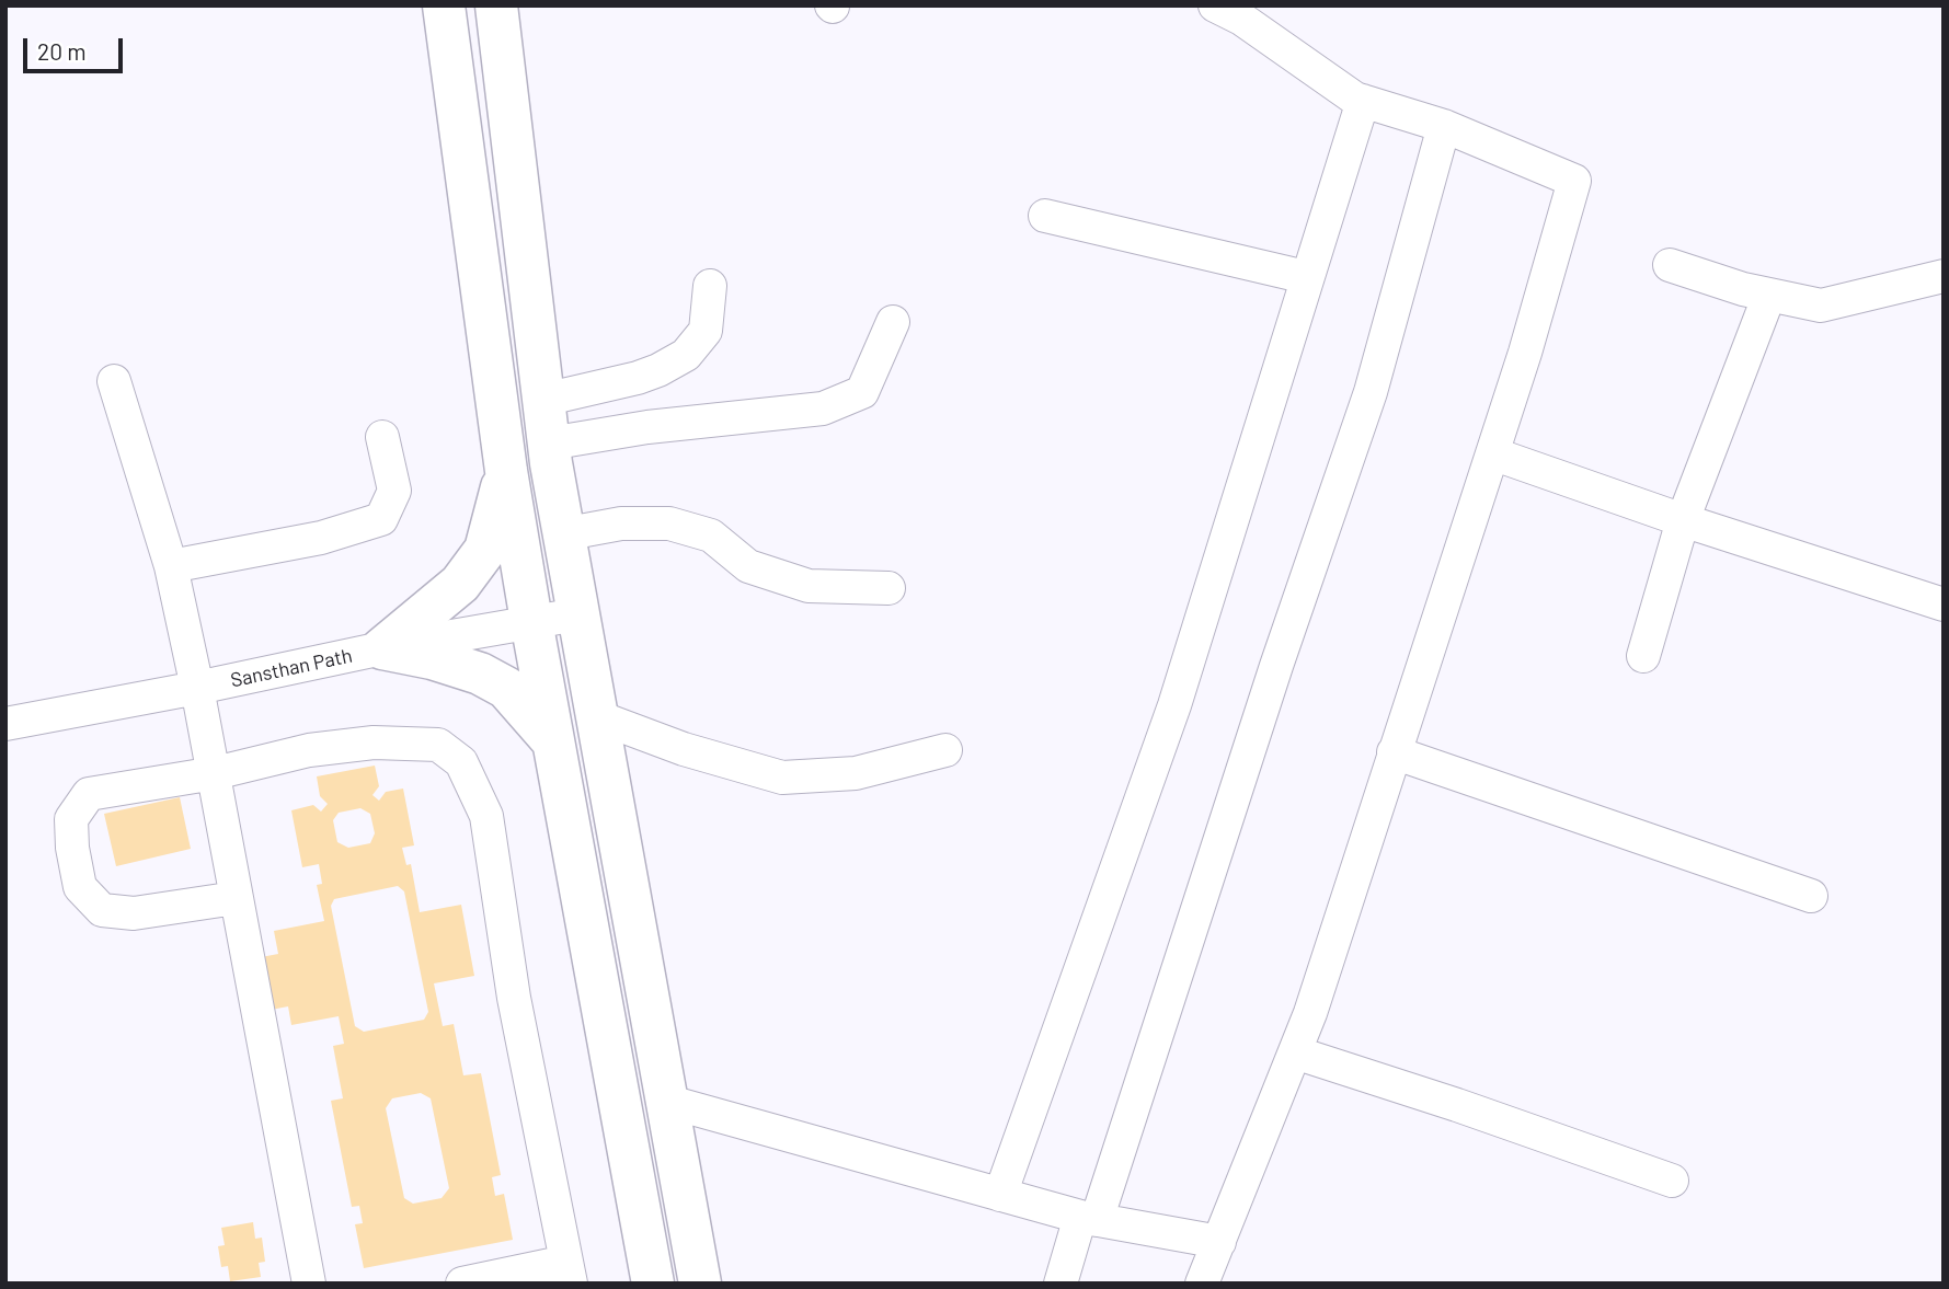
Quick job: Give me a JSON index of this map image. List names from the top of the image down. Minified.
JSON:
{"streets":{"street":["Sansthan Path"]},"scale_bar":"20 m"}
